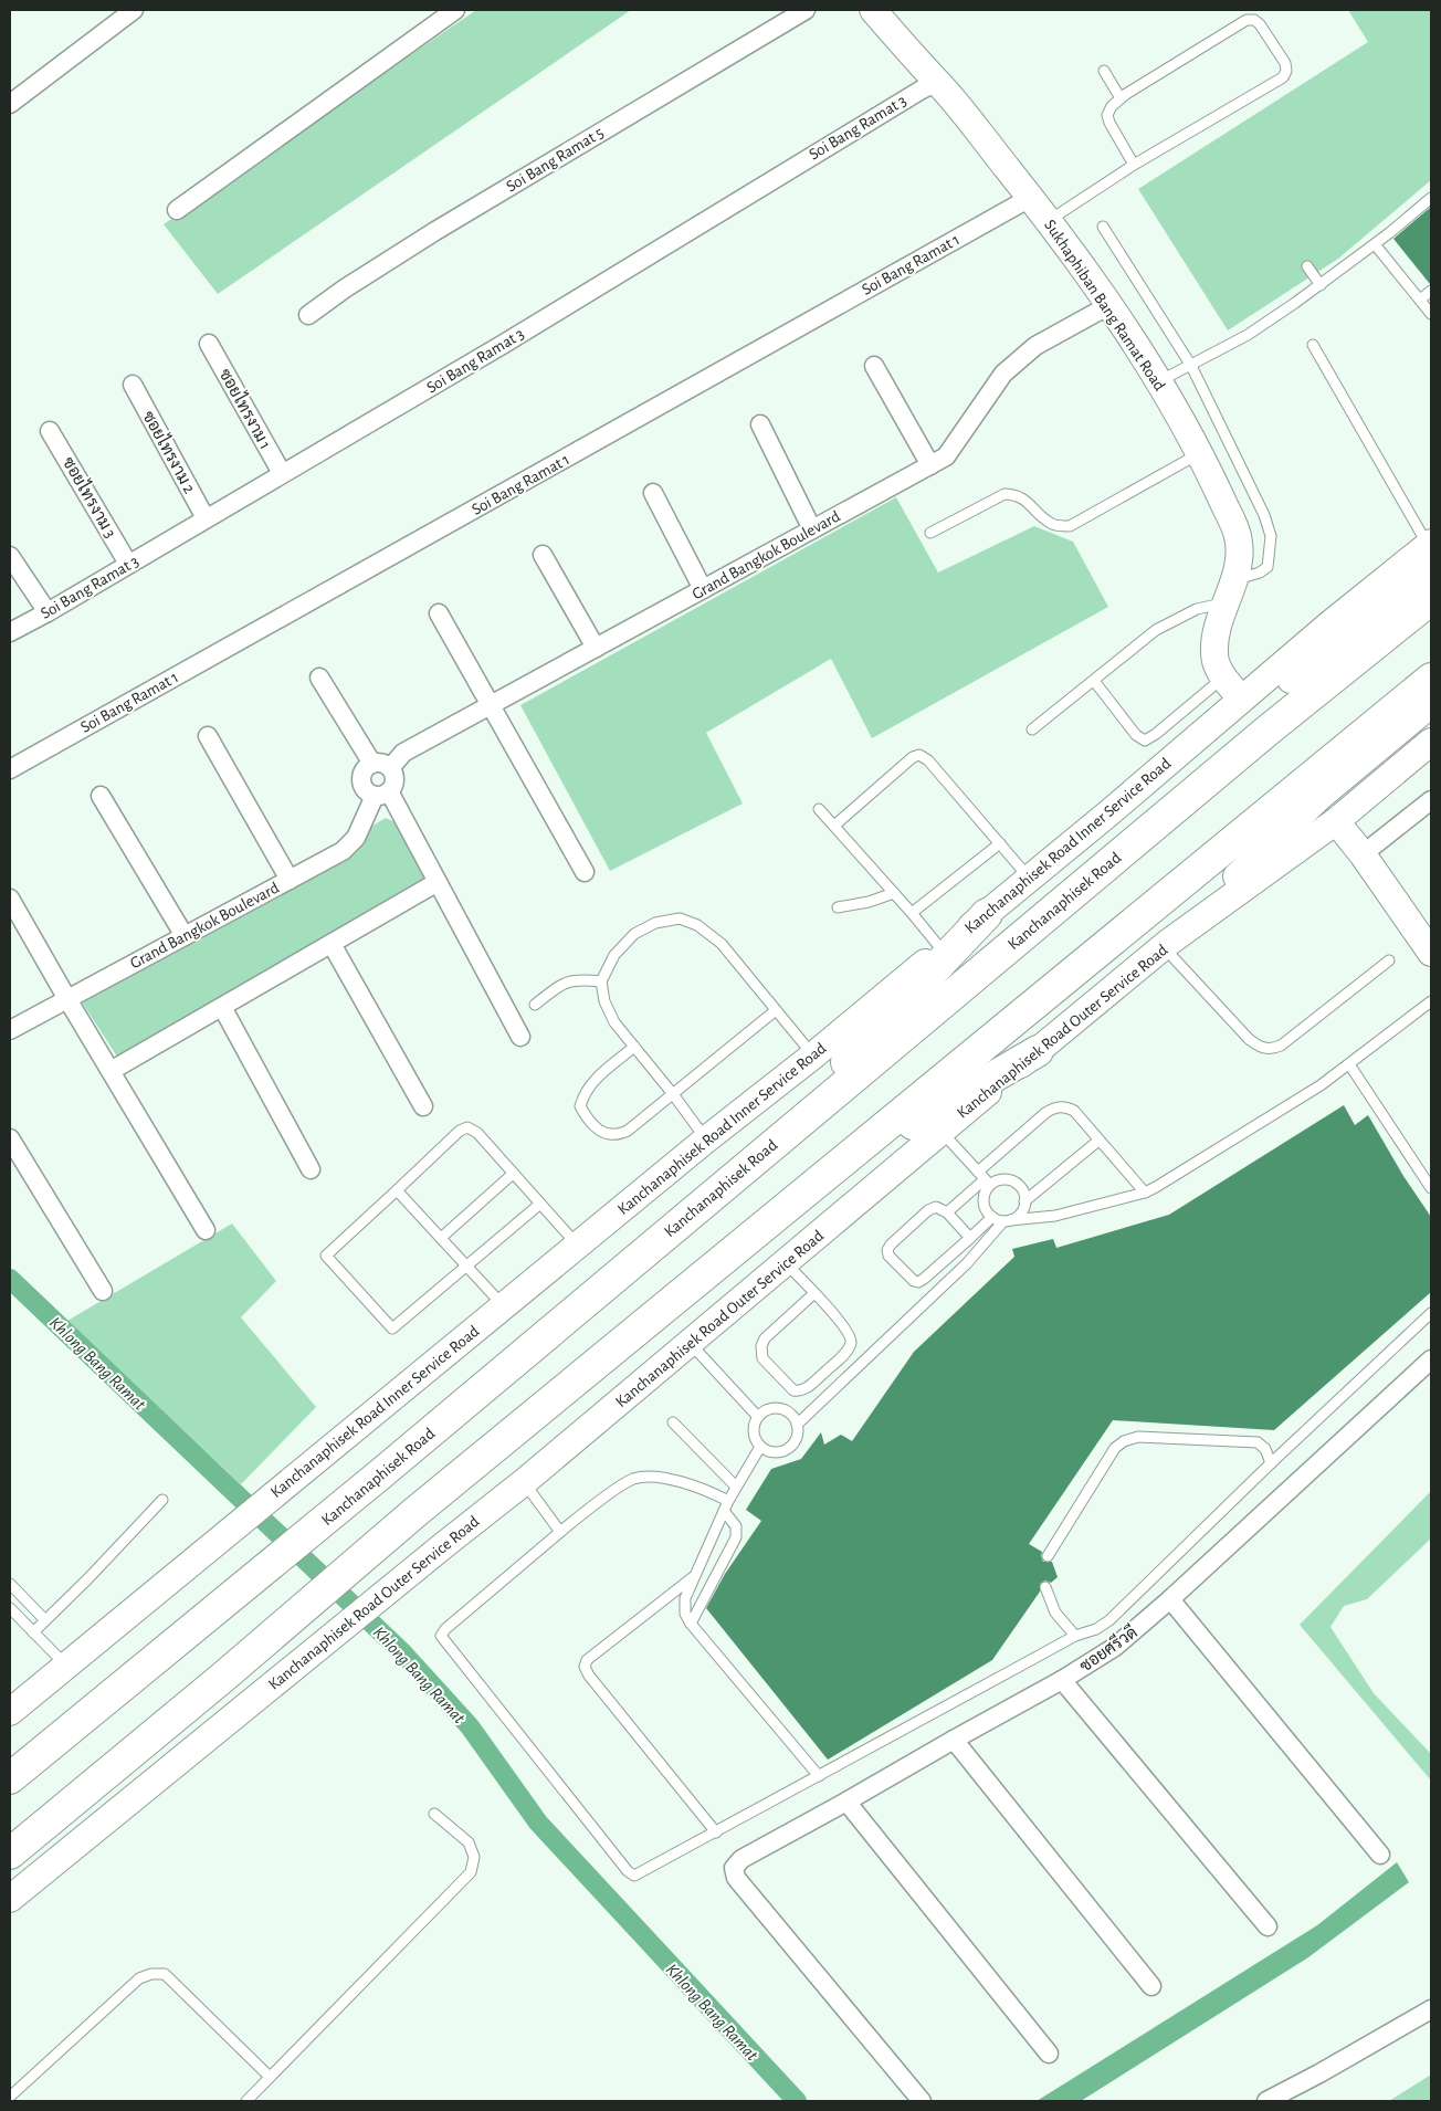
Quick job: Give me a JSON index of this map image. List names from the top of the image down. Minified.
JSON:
{"streets":{"highway":["Kanchanaphisek Road"],"main road":["Sukhaphiban Bang Ramat Road","Kanchanaphisek Road Inner Service Road","Kanchanaphisek Road Outer Service Road"],"street":["Soi Bang Ramat 3","Soi Bang Ramat 5","Soi Bang Ramat 1","ซอยไทรงาม 1","ซอยไทรงาม 2","ซอยไทรงาม 3","Grand Bangkok Boulevard","ซอยศรีวดี"]},"crossings":[["Soi Bang Ramat 3","Sukhaphiban Bang Ramat Road"],["Soi Bang Ramat 3","ซอยไทรงาม 1"],["Soi Bang Ramat 3","ซอยไทรงาม 2"],["Soi Bang Ramat 3","ซอยไทรงาม 3"],["Soi Bang Ramat 1","Sukhaphiban Bang Ramat Road"],["Sukhaphiban Bang Ramat Road","Grand Bangkok Boulevard"],["Sukhaphiban Bang Ramat Road","Kanchanaphisek Road Inner Service Road"]],"water":["Khlong Bang Ramat"]}
